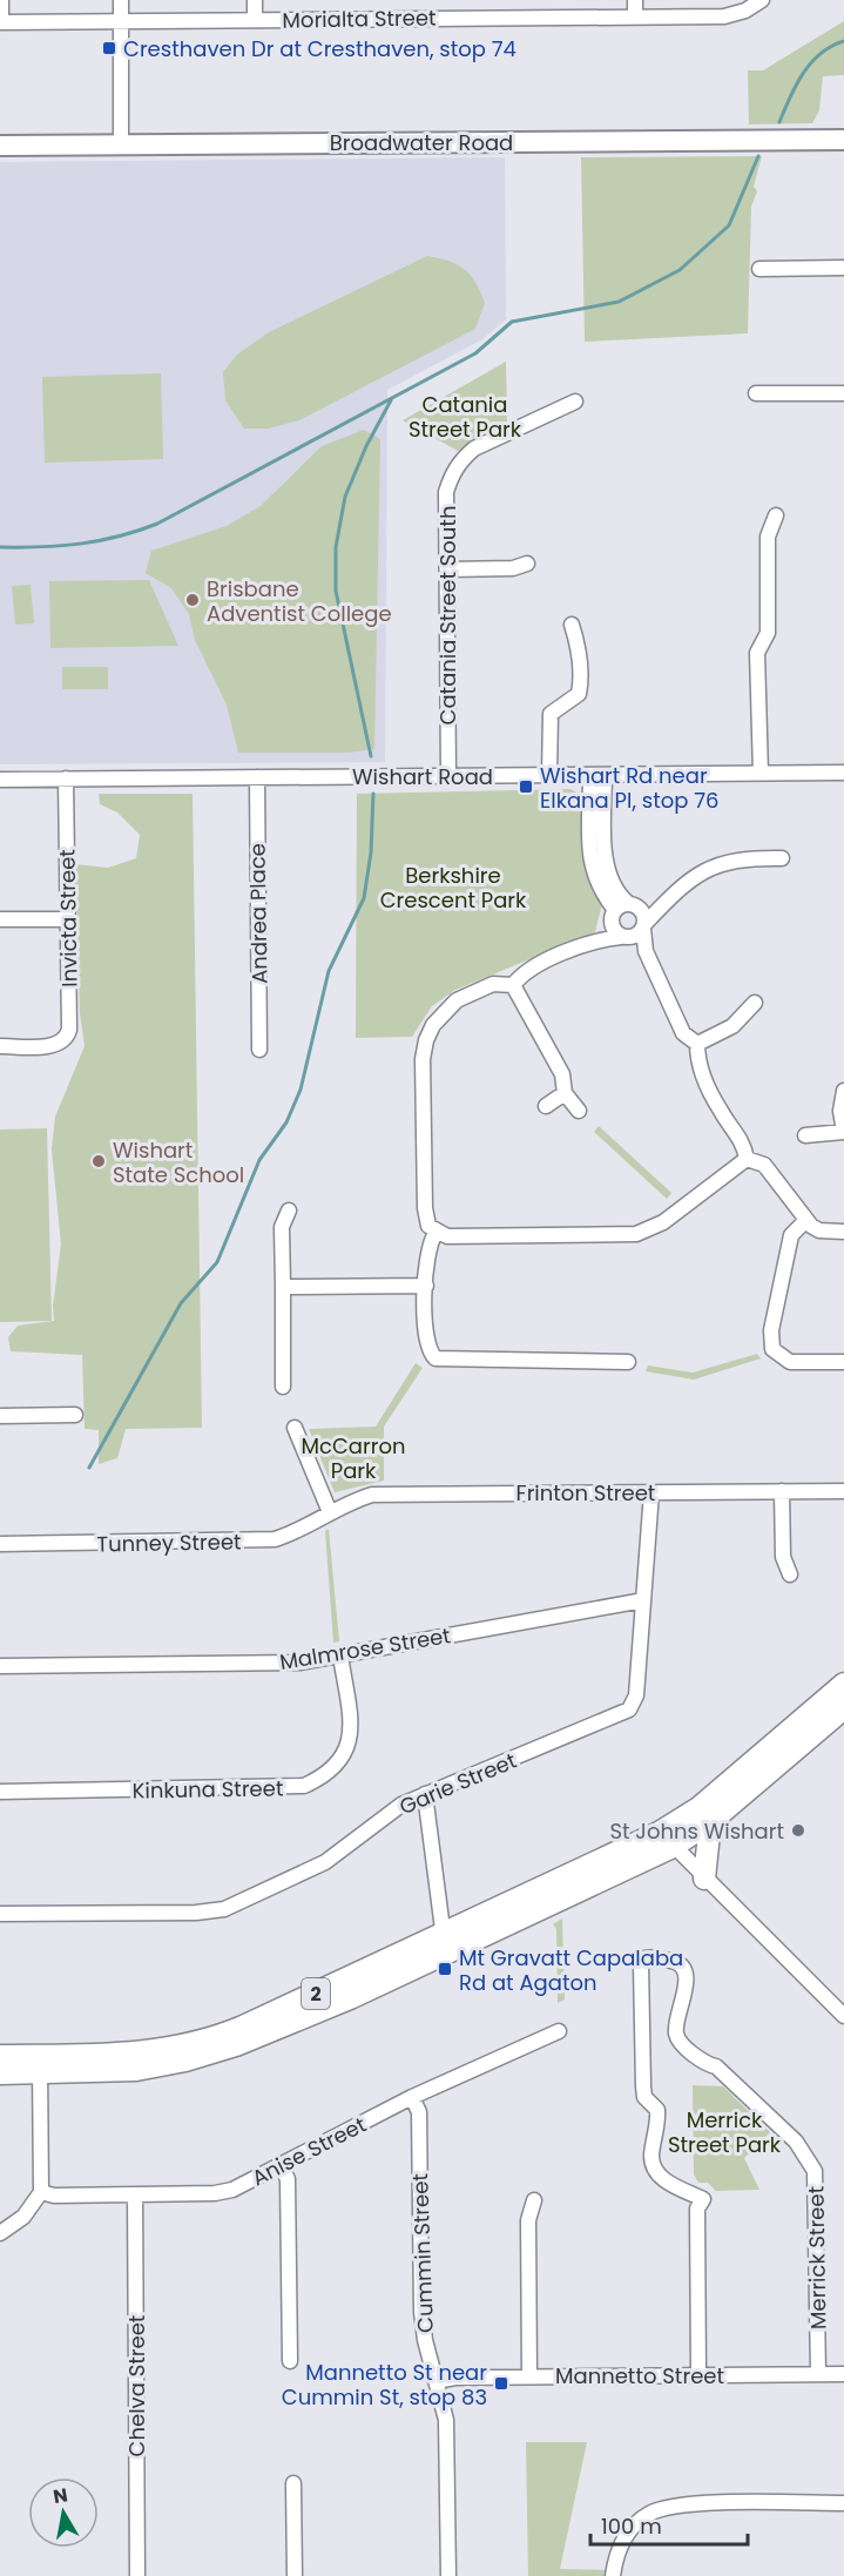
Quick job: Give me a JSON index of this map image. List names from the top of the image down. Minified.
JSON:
{"streets":{"highway":["2"],"main road":["Broadwater Road"],"street":["Morialta Street","Catania Street South","Wishart Road","Andrea Place","Invicta Street","Frinton Street","Tunney Street","Malmrose Street","Garie Street","Kinkuna Street","Anise Street","Cummin Street","Merrick Street","Mannetto Street","Chelva Street"]},"crossings":[["Catania Street South","Wishart Road"],["Wishart Road","Andrea Place"],["Wishart Road","Invicta Street"],["Frinton Street","Tunney Street"],["Frinton Street","Garie Street"],["Malmrose Street","Garie Street"],["Malmrose Street","Kinkuna Street"],["Anise Street","Cummin Street"],["Anise Street","Chelva Street"],["Cummin Street","Mannetto Street"],["Merrick Street","Mannetto Street"]],"parks":["Catania Street Park","Berkshire Crescent Park","McCarron Park","Merrick Street Park"],"places":{"transit":["Cresthaven Dr at Cresthaven, stop 74","Wishart Rd near Elkana Pl, stop 76","Mt Gravatt Capalaba Rd at Agaton","Mannetto St near Cummin St, stop 83"],"other":["Brisbane Adventist College","Wishart State School","St Johns Wishart"]},"scale_bar":"100 m","north":"top"}
